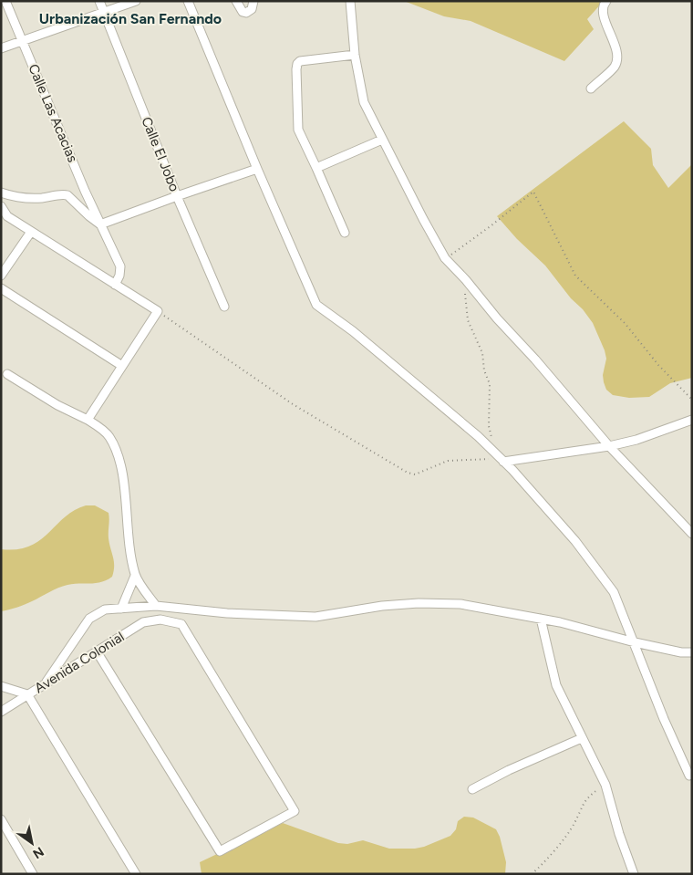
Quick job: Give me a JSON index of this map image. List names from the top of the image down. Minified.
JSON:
{"streets":{"street":["Calle Las Acacias","Calle El Jobo","Avenida Colonial"]},"districts":["Urbanización San Fernando"],"north":"bottom right"}
